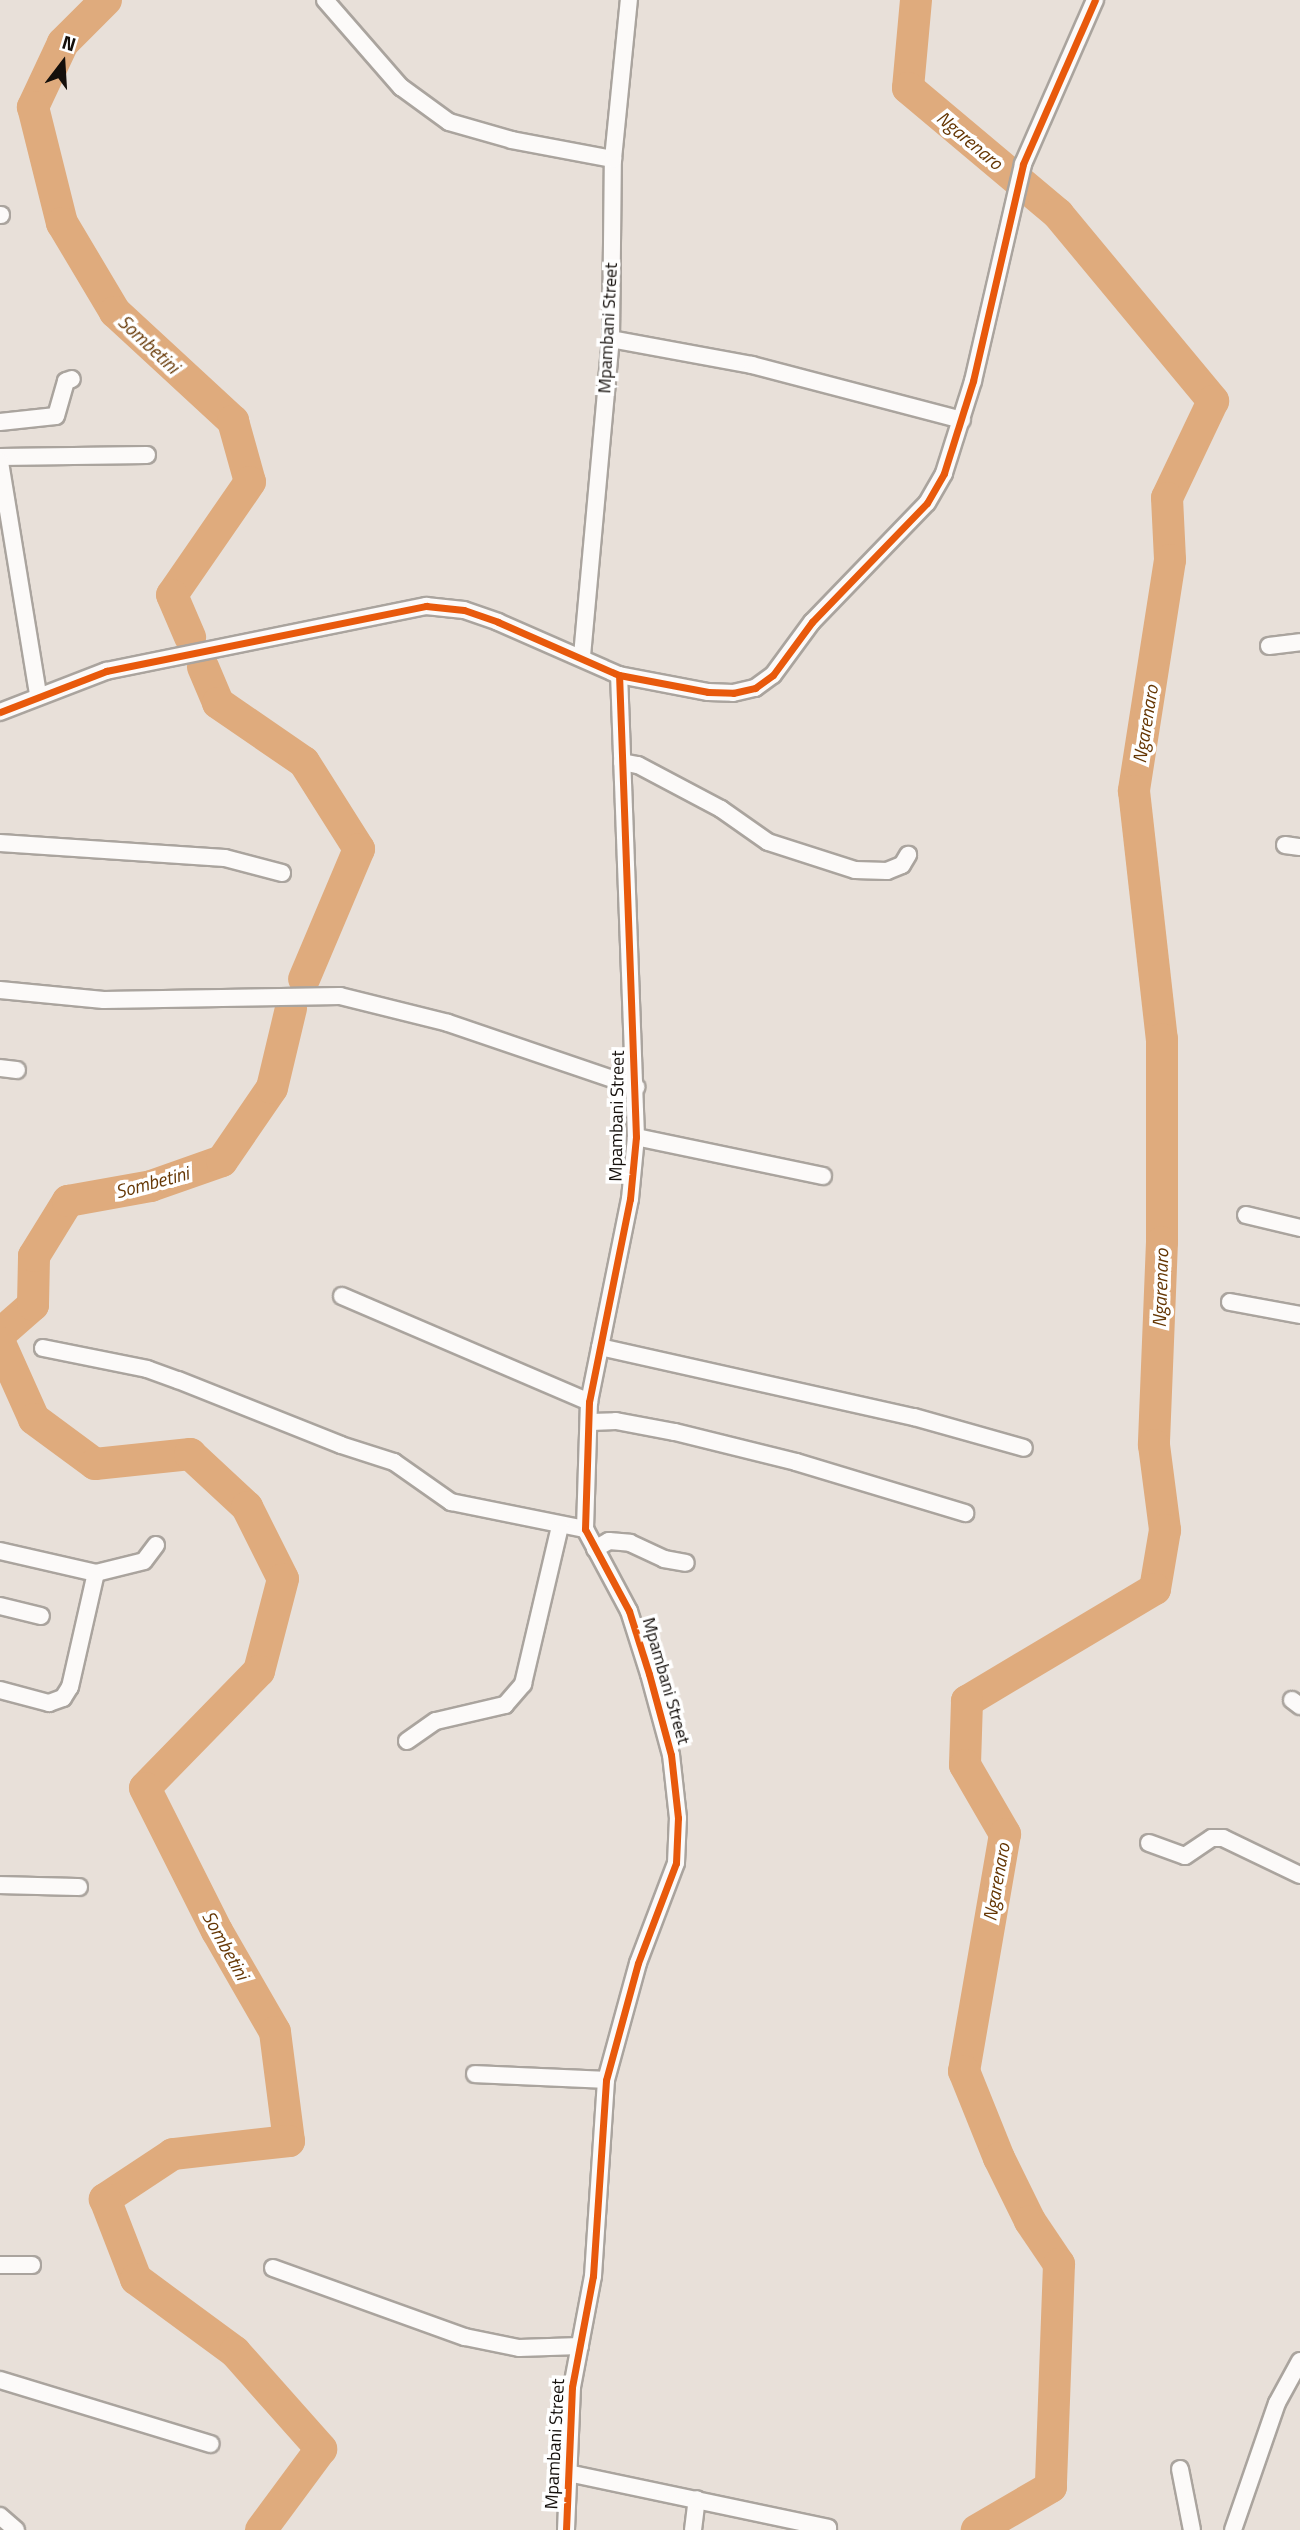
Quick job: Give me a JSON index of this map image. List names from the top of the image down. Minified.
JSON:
{"streets":{"street":["Mpambani Street"]},"water":["Ngarenaro","Sombetini"],"north":"top"}
